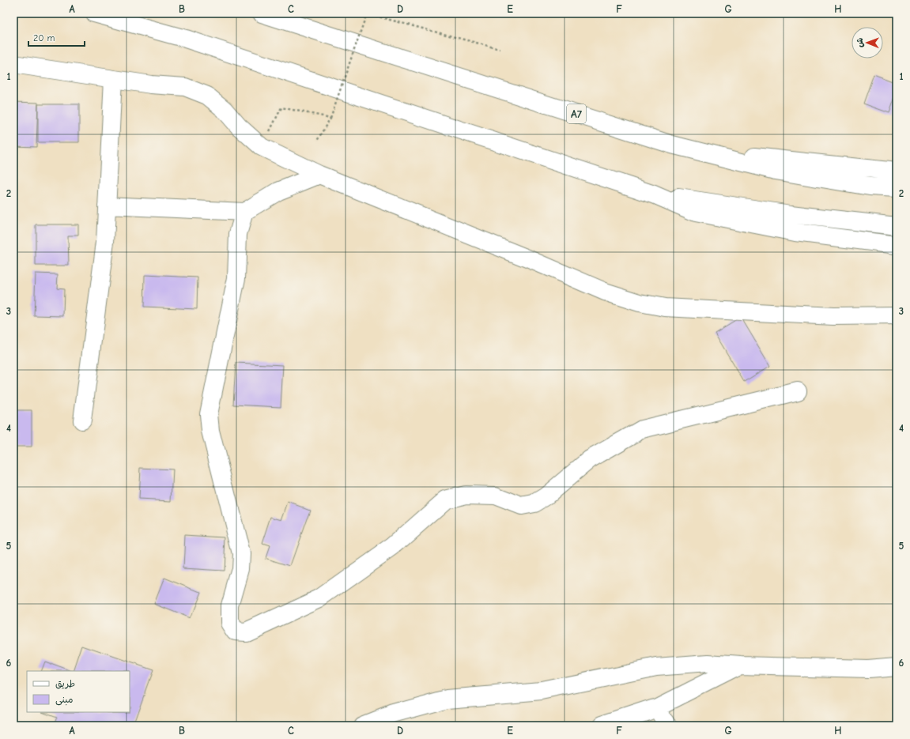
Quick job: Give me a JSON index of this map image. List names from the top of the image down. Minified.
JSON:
{"streets":{"main road":["A7"]},"legend":["طريق","مبنى"],"scale_bar":"20 m","north":"left","grid":{"columns":["A","B","C","D","E","F","G","H"],"rows":["1","2","3","4","5","6"]}}
